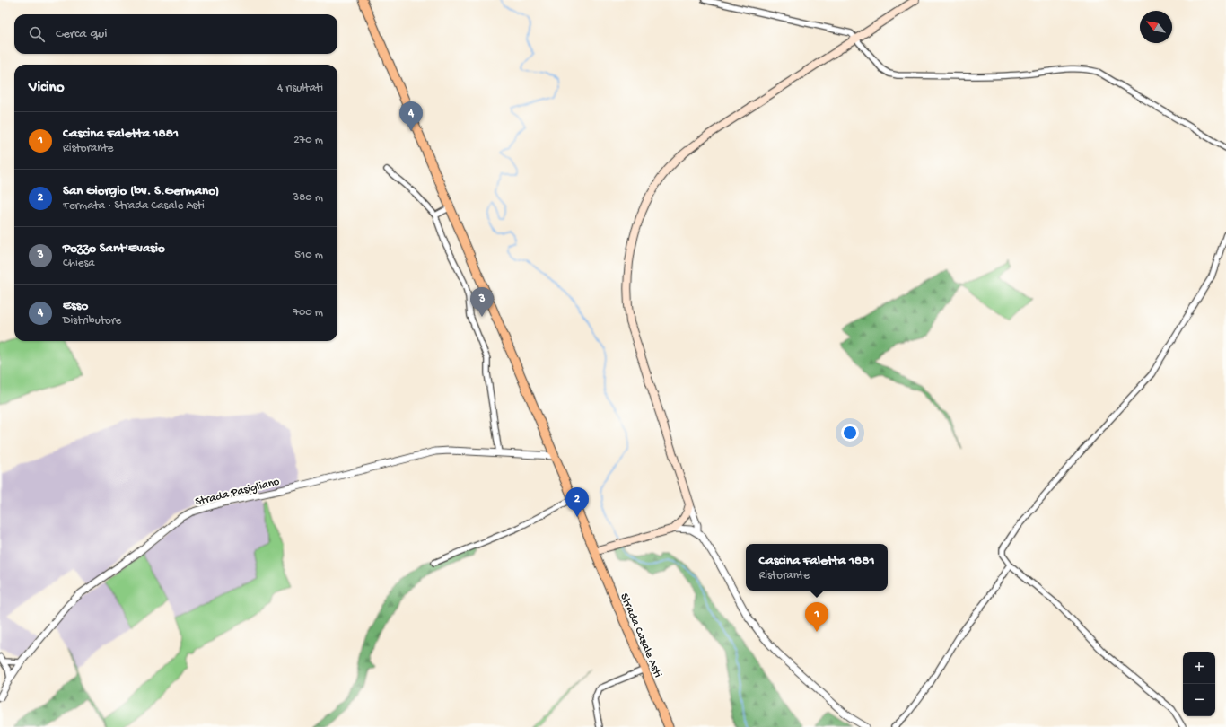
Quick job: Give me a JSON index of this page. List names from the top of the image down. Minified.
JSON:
{"streets":{"main road":["Strada Casale Asti"],"street":["Strada Pasigliano"]},"crossings":[["Strada Pasigliano","Strada Casale Asti"]],"north":"top left","page":{"search":"Cerca qui","heading":["Vicino","4 risultati"],"pins":["4","3","2","1"],"list":[{"mark":"1","name":"Cascina Faletta 1881","note":"Ristorante","value":"270 m"},{"mark":"2","name":"San Giorgio (bv. S.Germano)","note":"Fermata · Strada Casale Asti","value":"380 m"},{"mark":"3","name":"Pozzo Sant'Evasio","note":"Chiesa","value":"510 m"},{"mark":"4","name":"Esso","note":"Distributore","value":"700 m"}],"popup":["Cascina Faletta 1881","Ristorante"],"map_buttons":["+","−"]}}
